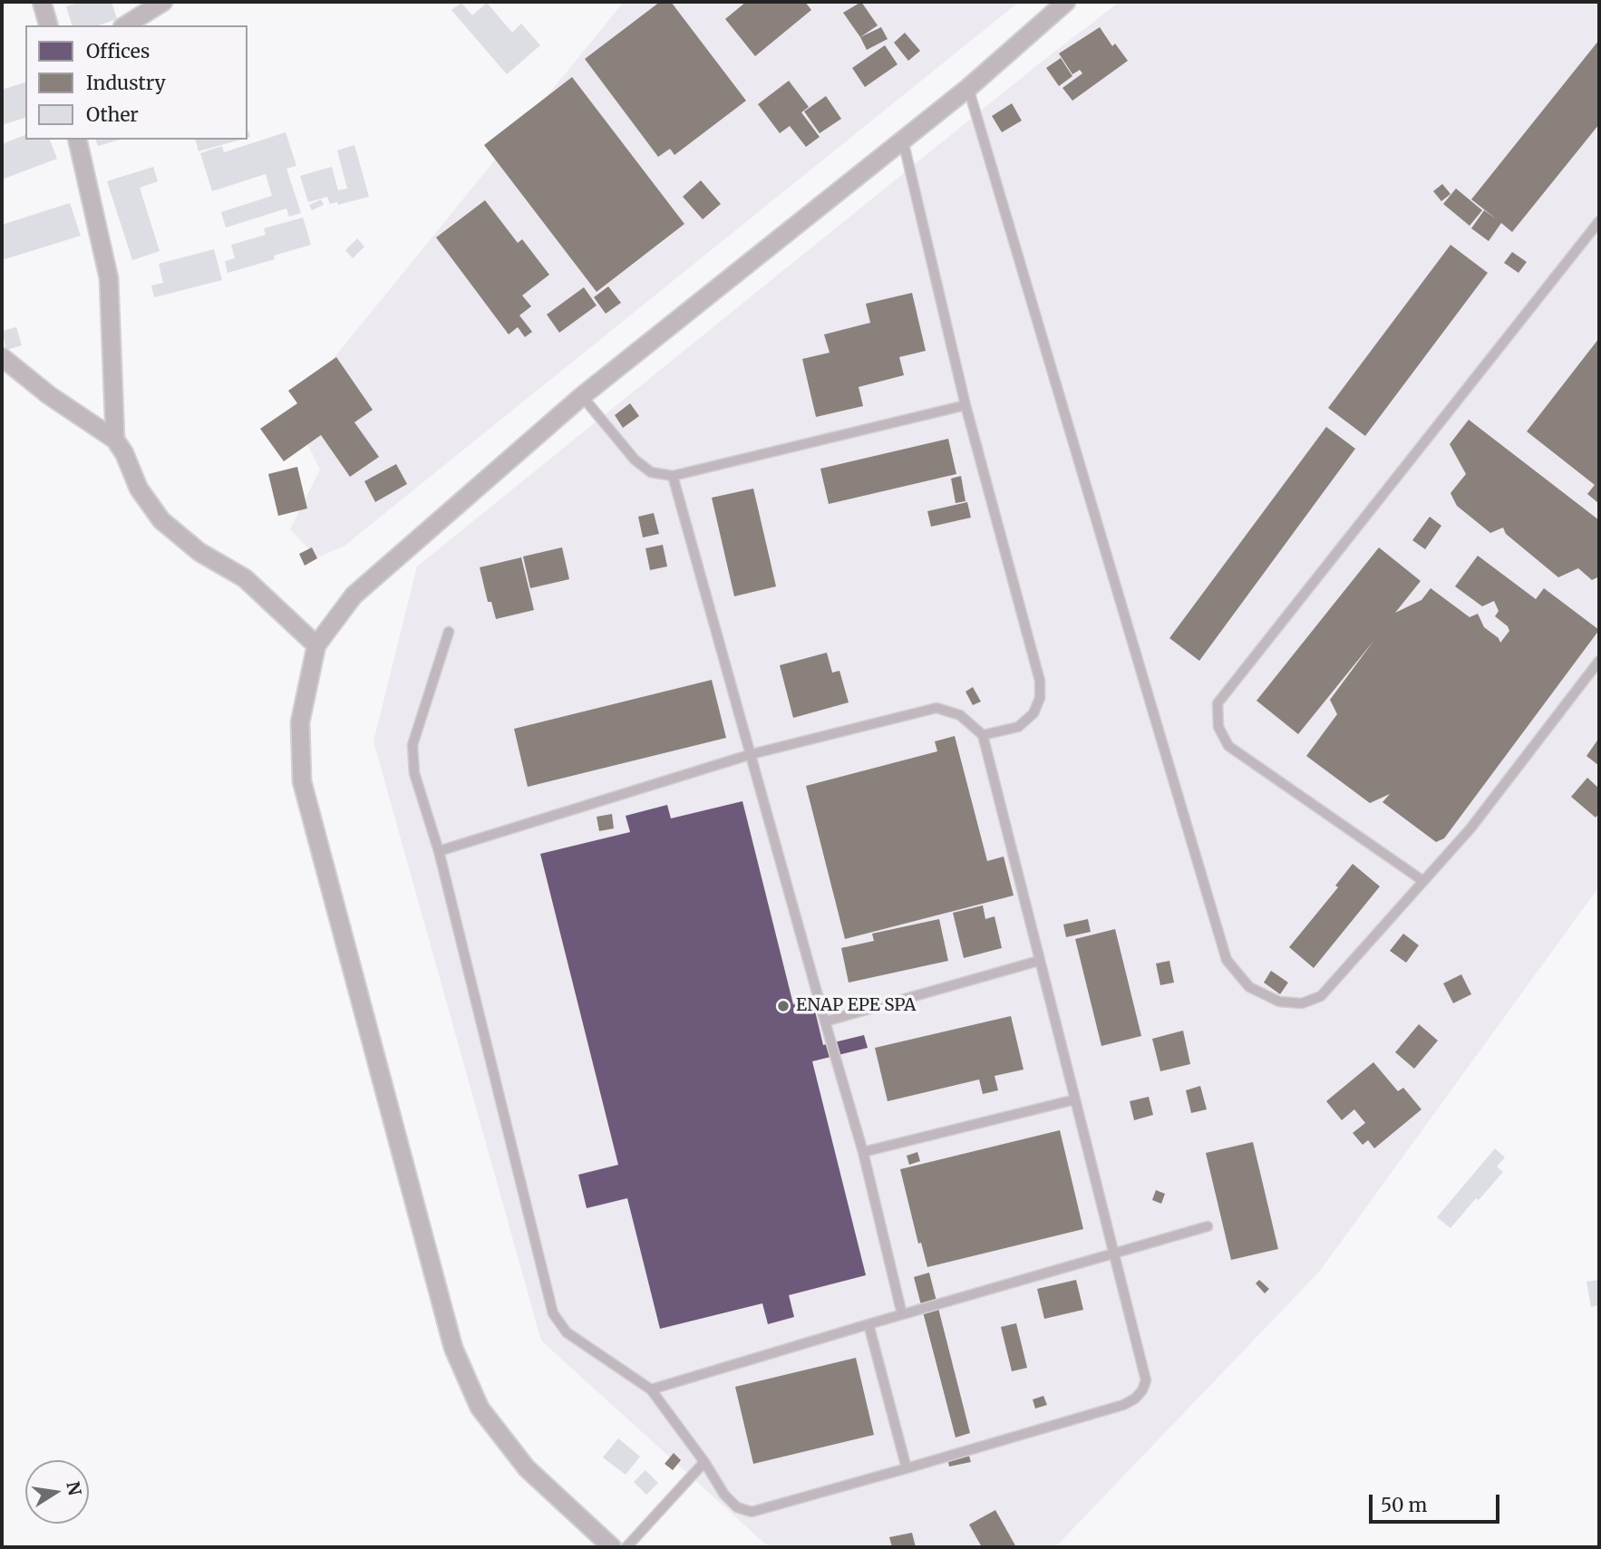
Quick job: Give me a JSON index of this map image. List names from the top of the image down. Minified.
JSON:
{"places":["ENAP EPE SPA"],"legend":["Offices","Industry","Other"],"scale_bar":"50 m","north":"right"}
